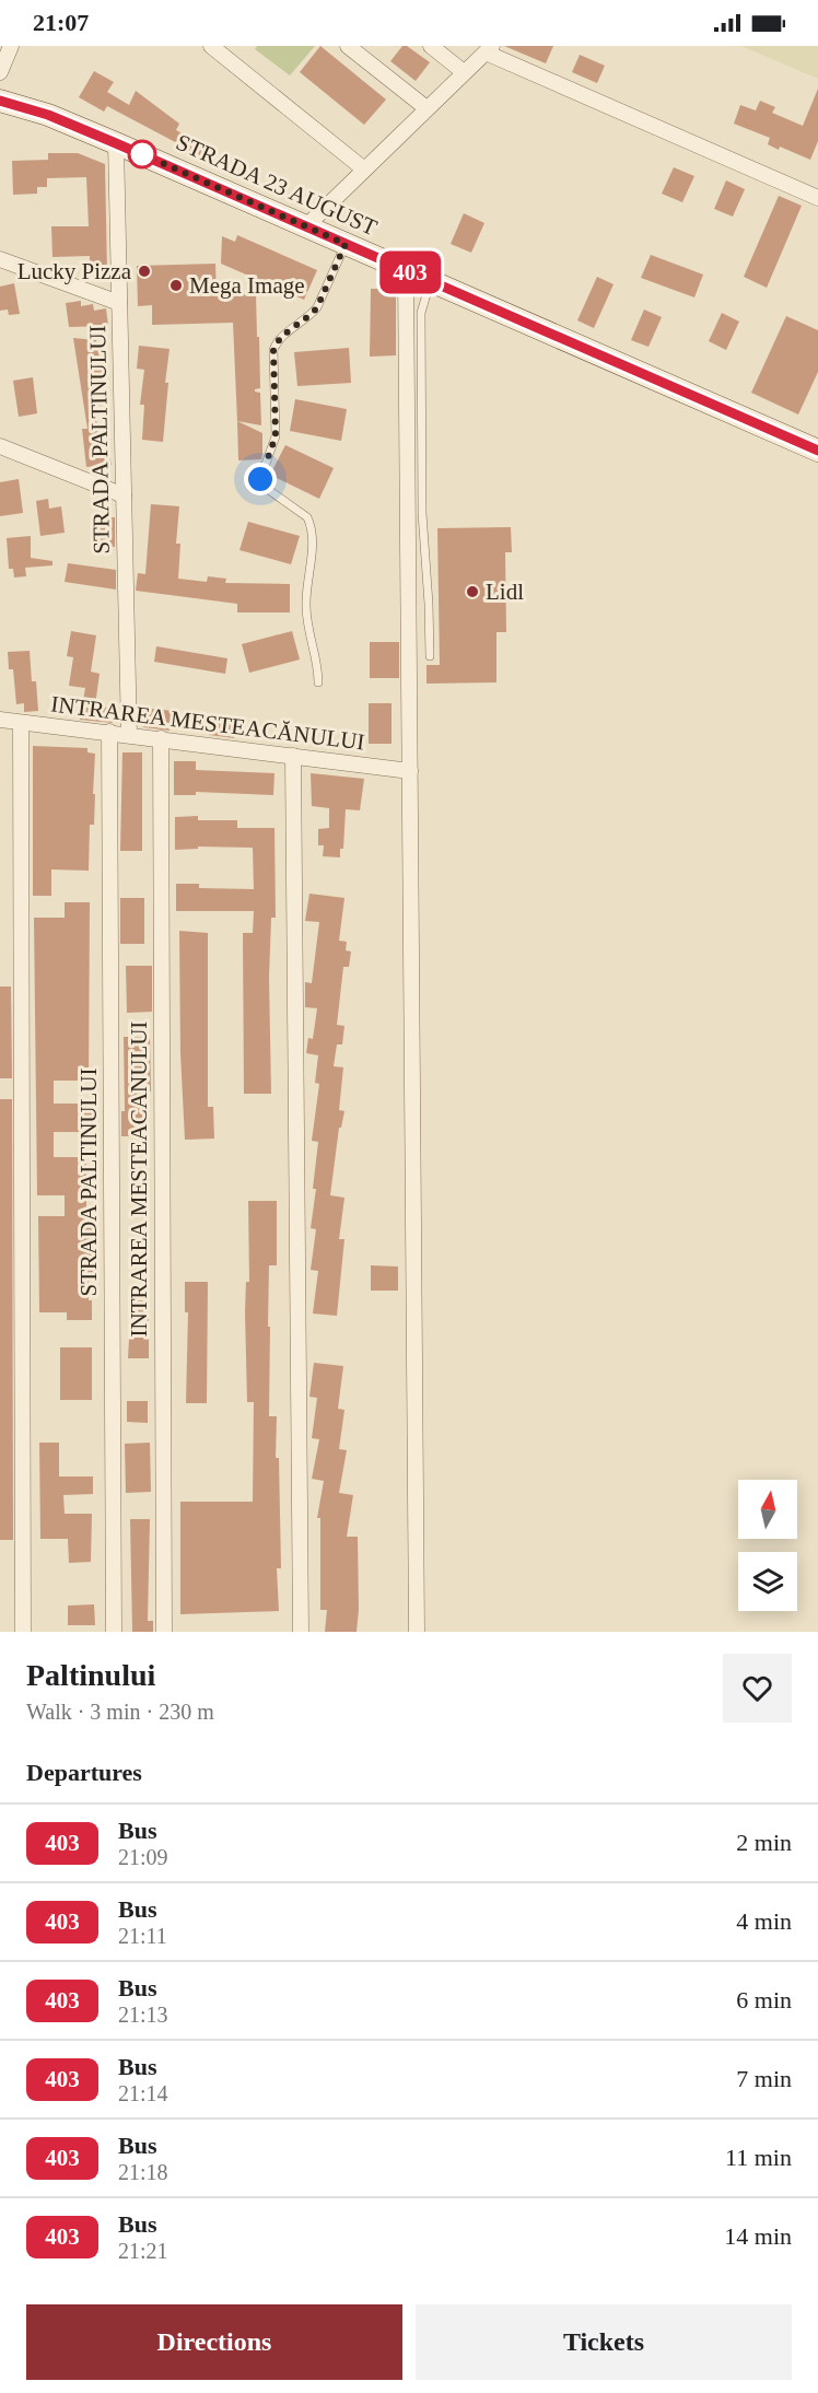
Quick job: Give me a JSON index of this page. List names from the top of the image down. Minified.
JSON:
{"streets":{"main road":["STRADA 23 AUGUST"],"street":["STRADA PALTINULUI","INTRAREA MESTEACĂNULUI","INTRAREA MESTEACANULUI"]},"crossings":[["STRADA 23 AUGUST","STRADA PALTINULUI"],["STRADA PALTINULUI","INTRAREA MESTEACĂNULUI"],["INTRAREA MESTEACĂNULUI","INTRAREA MESTEACANULUI"]],"places":["Lucky Pizza","Mega Image","Lidl"],"lines":["bus line 403"],"north":"top","page":{"status":"21:07","on_map":"403","heading":[["Paltinului","Walk · 3 min · 230 m"],"Departures"],"list":[{"mark":"403","name":"Bus","note":"21:09","value":"2 min"},{"mark":"403","name":"Bus","note":"21:11","value":"4 min"},{"mark":"403","name":"Bus","note":"21:13","value":"6 min"},{"mark":"403","name":"Bus","note":"21:14","value":"7 min"},{"mark":"403","name":"Bus","note":"21:18","value":"11 min"},{"mark":"403","name":"Bus","note":"21:21","value":"14 min"}],"buttons":["Directions","Tickets"]}}
